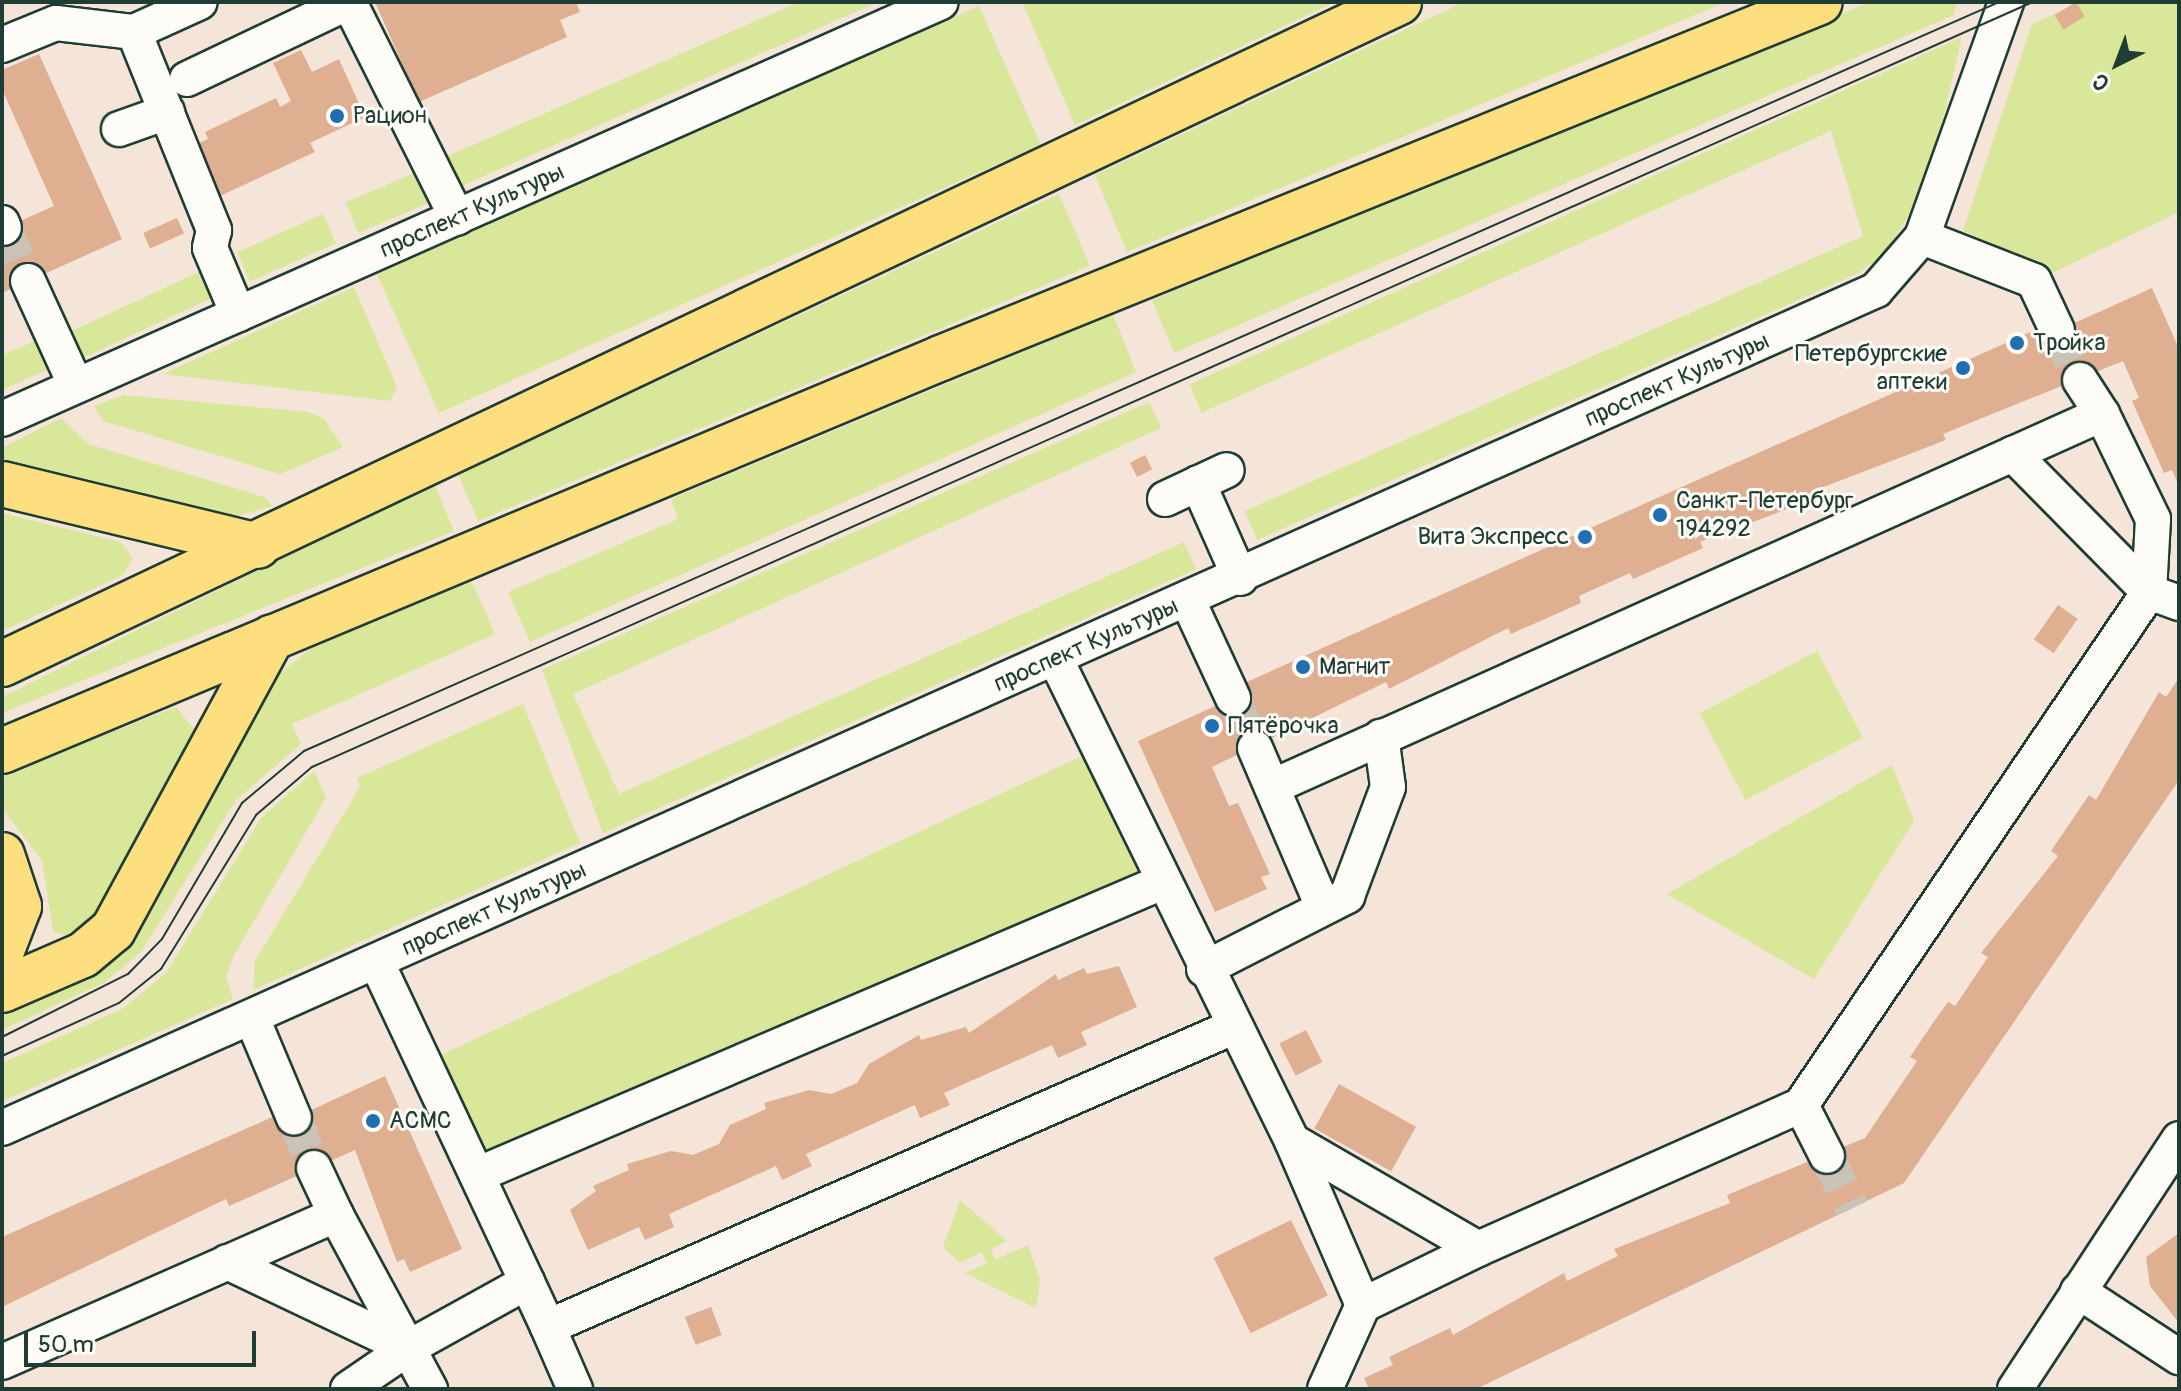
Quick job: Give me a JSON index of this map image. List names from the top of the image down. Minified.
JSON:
{"streets":{"street":["проспект Культуры"]},"places":["Рацион","Тройка","Петербургские аптеки","Санкт-Петербург 194292","Вита Экспресс","Магнит","Пятёрочка","АСМС"],"scale_bar":"50 m","north":"bottom left"}
